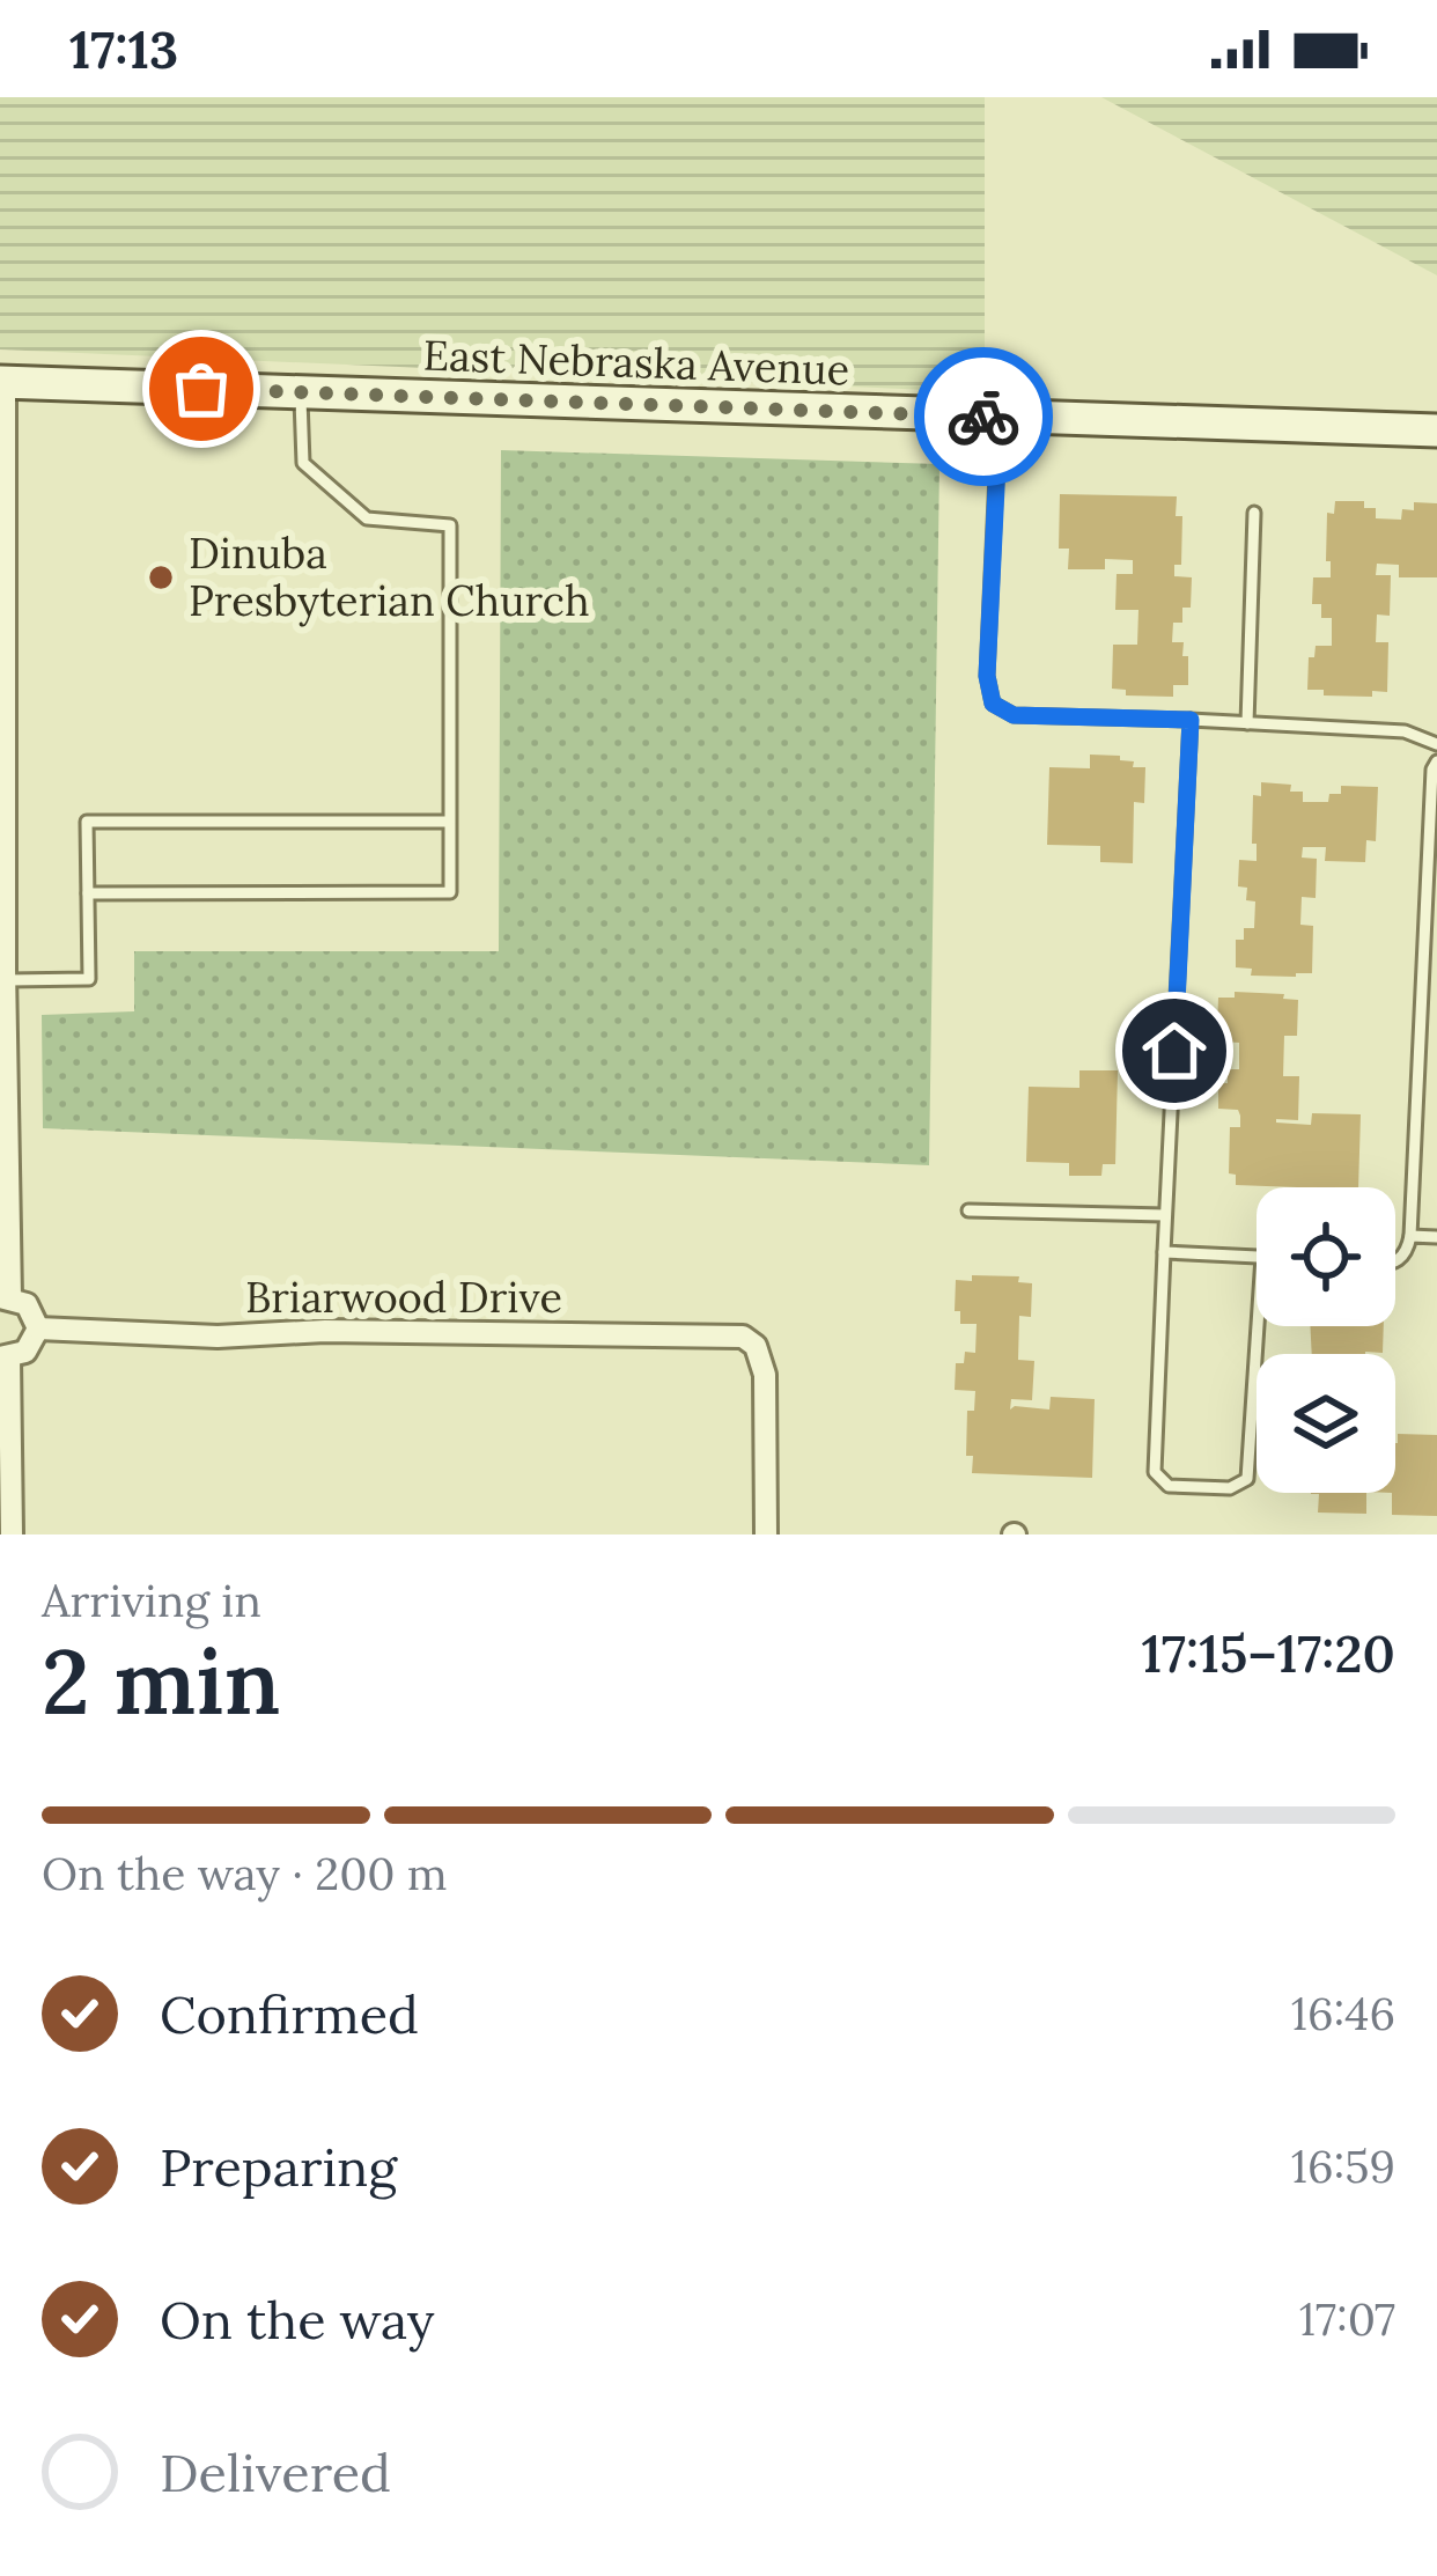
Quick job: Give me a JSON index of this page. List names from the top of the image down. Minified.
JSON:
{"streets":{"street":["East Nebraska Avenue","Briarwood Drive"]},"places":["Dinuba Presbyterian Church"],"page":{"status":"17:13","heading":["2 min","Arriving in","17:15–17:20"],"bar":"On the way · 200 m","list":[["Confirmed","16:46"],["Preparing","16:59"],["On the way","17:07"],"Delivered"]}}
